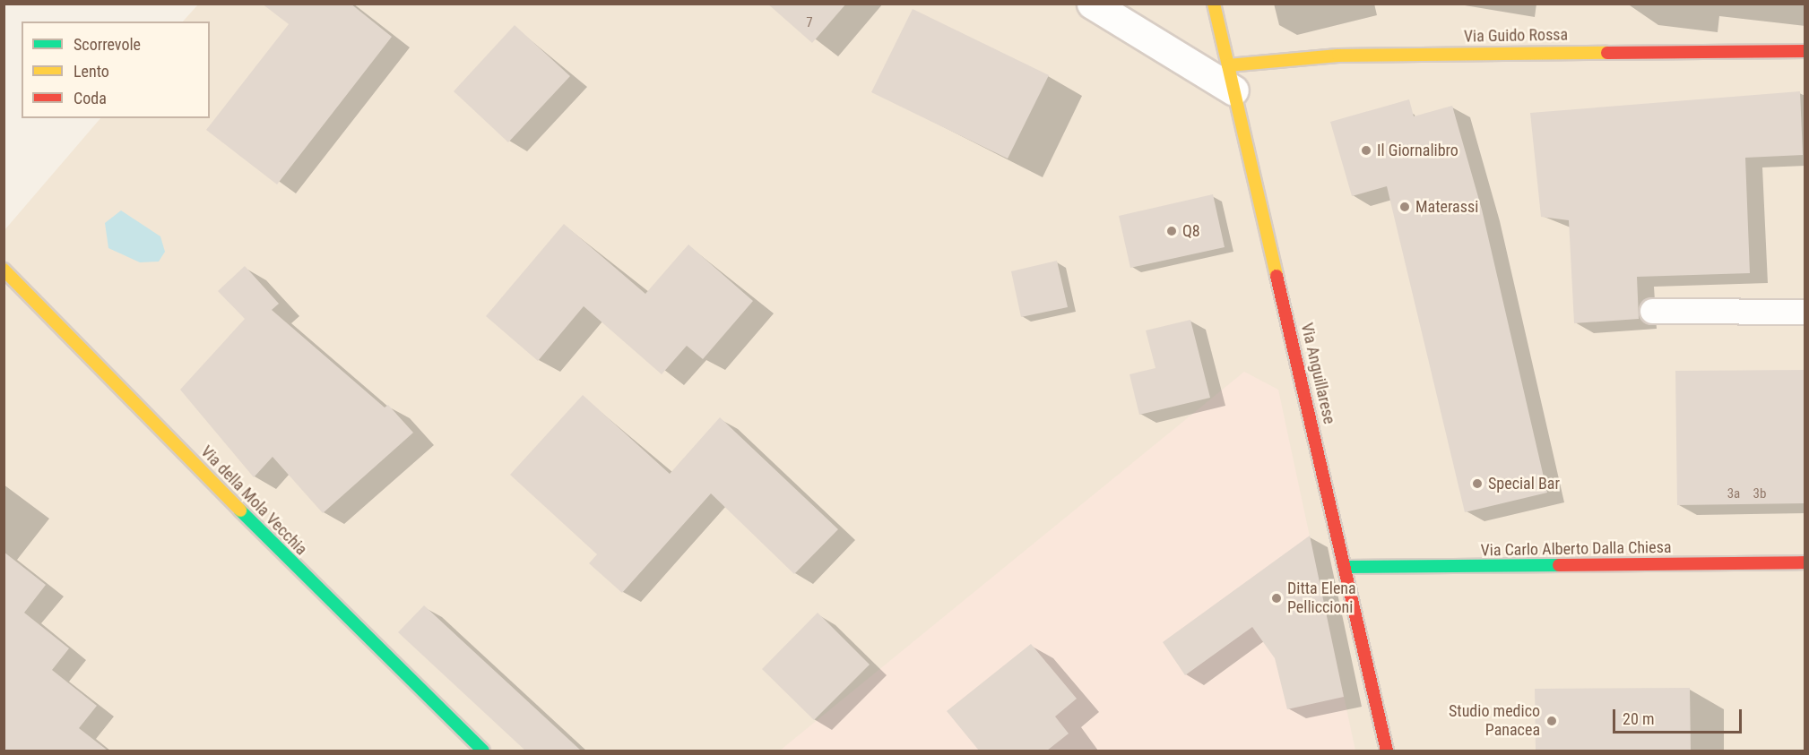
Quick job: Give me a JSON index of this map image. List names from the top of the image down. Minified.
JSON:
{"streets":{"street":["Via Guido Rossa","Via Anguillarese","Via della Mola Vecchia","Via Carlo Alberto Dalla Chiesa"]},"crossings":[["Via Guido Rossa","Via Anguillarese"],["Via Anguillarese","Via Carlo Alberto Dalla Chiesa"]],"places":["Il Giornalibro","Materassi","Q8","Special Bar","Ditta Elena Pelliccioni","Studio medico Panacea"],"house_numbers":["7","3a","3b"],"legend":["Scorrevole","Lento","Coda"],"scale_bar":"20 m"}
